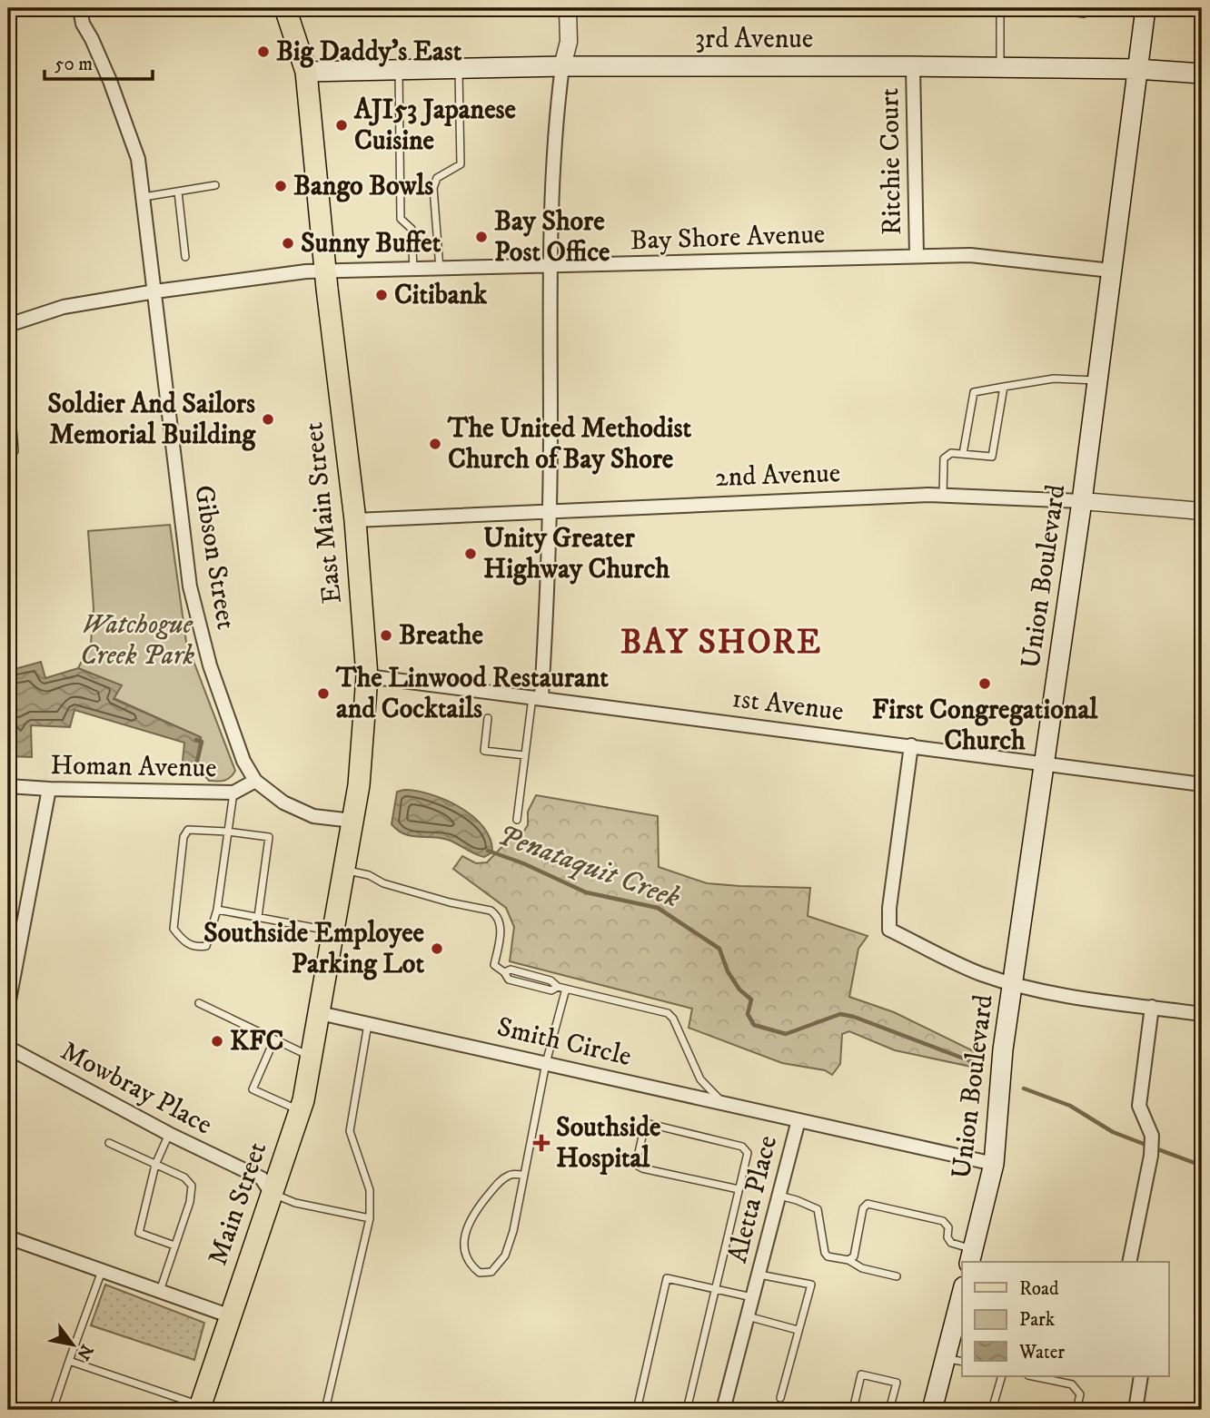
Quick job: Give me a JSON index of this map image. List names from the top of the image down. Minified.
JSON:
{"streets":{"main road":["3rd Avenue","East Main Street","Union Boulevard","Main Street"],"street":["Ritchie Court","Bay Shore Avenue","2nd Avenue","Gibson Street","1st Avenue","Homan Avenue","Smith Circle","Mowbray Place","Aletta Place"]},"crossings":[["3rd Avenue","Ritchie Court"],["3rd Avenue","East Main Street"],["3rd Avenue","Union Boulevard"],["Ritchie Court","Bay Shore Avenue"],["Bay Shore Avenue","East Main Street"],["Bay Shore Avenue","Gibson Street"],["Bay Shore Avenue","Union Boulevard"],["2nd Avenue","East Main Street"],["2nd Avenue","Union Boulevard"],["East Main Street","Gibson Street"],["East Main Street","1st Avenue"],["East Main Street","Smith Circle"],["East Main Street","Main Street"],["Gibson Street","Homan Avenue"],["Union Boulevard","1st Avenue"],["Union Boulevard","Aletta Place"],["Smith Circle","Aletta Place"],["Smith Circle","Main Street"],["Mowbray Place","Main Street"]],"districts":["BAY SHORE"],"water":["Penataquit Creek"],"parks":["Watchogue Creek Park"],"places":{"other":["Big Daddy’s East","AJI53 Japanese Cuisine","Bango Bowls","Bay Shore Post Office","Sunny Buffet","Citibank","Soldier And Sailors Memorial Building","The United Methodist Church of Bay Shore","Unity Greater Highway Church","Breathe","First Congregational Church","The Linwood Restaurant and Cocktails","Southside Employee Parking Lot","KFC"],"health":["Southside Hospital"]},"legend":["Road","Park","Water"],"scale_bar":"50 m","north":"bottom right"}
